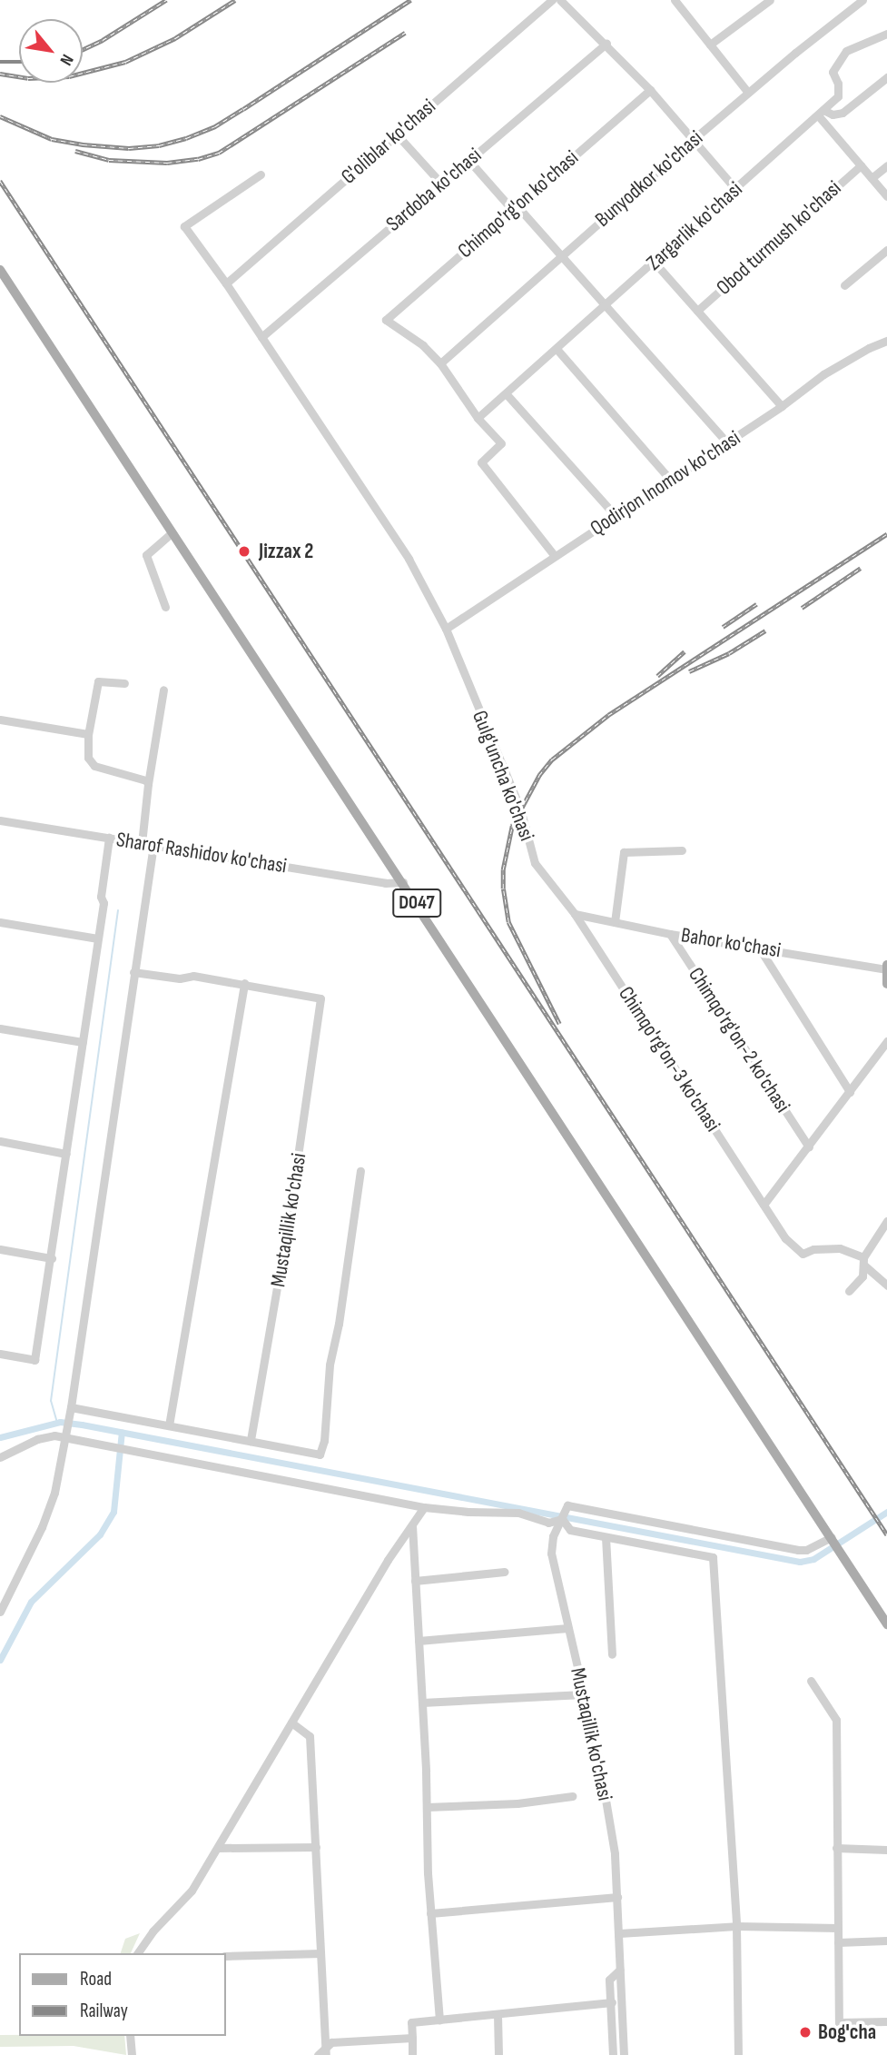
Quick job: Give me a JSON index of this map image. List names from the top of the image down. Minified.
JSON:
{"streets":{"main road":["D047"],"street":["G'oliblar ko'chasi","Bunyodkor ko'chasi","Sardoba ko'chasi","Chimqo'rg'on ko'chasi","Zargarlik ko'chasi","Obod turmush ko'chasi","Qodirjon Inomov ko'chasi","Gulg'uncha ko'chasi","Sharof Rashidov ko'chasi","Bahor ko'chasi","Chimqo'rg'on-2 ko'chasi","Chimqo'rg'on-3 ko'chasi","Mustaqillik ko'chasi"]},"crossings":[["G'oliblar ko'chasi","Gulg'uncha ko'chasi"],["Bunyodkor ko'chasi","Chimqo'rg'on ko'chasi"],["Sardoba ko'chasi","Gulg'uncha ko'chasi"],["Qodirjon Inomov ko'chasi","Gulg'uncha ko'chasi"],["Gulg'uncha ko'chasi","Bahor ko'chasi"],["Gulg'uncha ko'chasi","Chimqo'rg'on-3 ko'chasi"],["Sharof Rashidov ko'chasi","D047"],["D047","Mustaqillik ko'chasi"],["Bahor ko'chasi","Chimqo'rg'on-2 ko'chasi"],["Bahor ko'chasi","Chimqo'rg'on-3 ko'chasi"]],"places":["Jizzax 2","Bog'cha"],"legend":["Road","Railway"],"north":"bottom right"}
